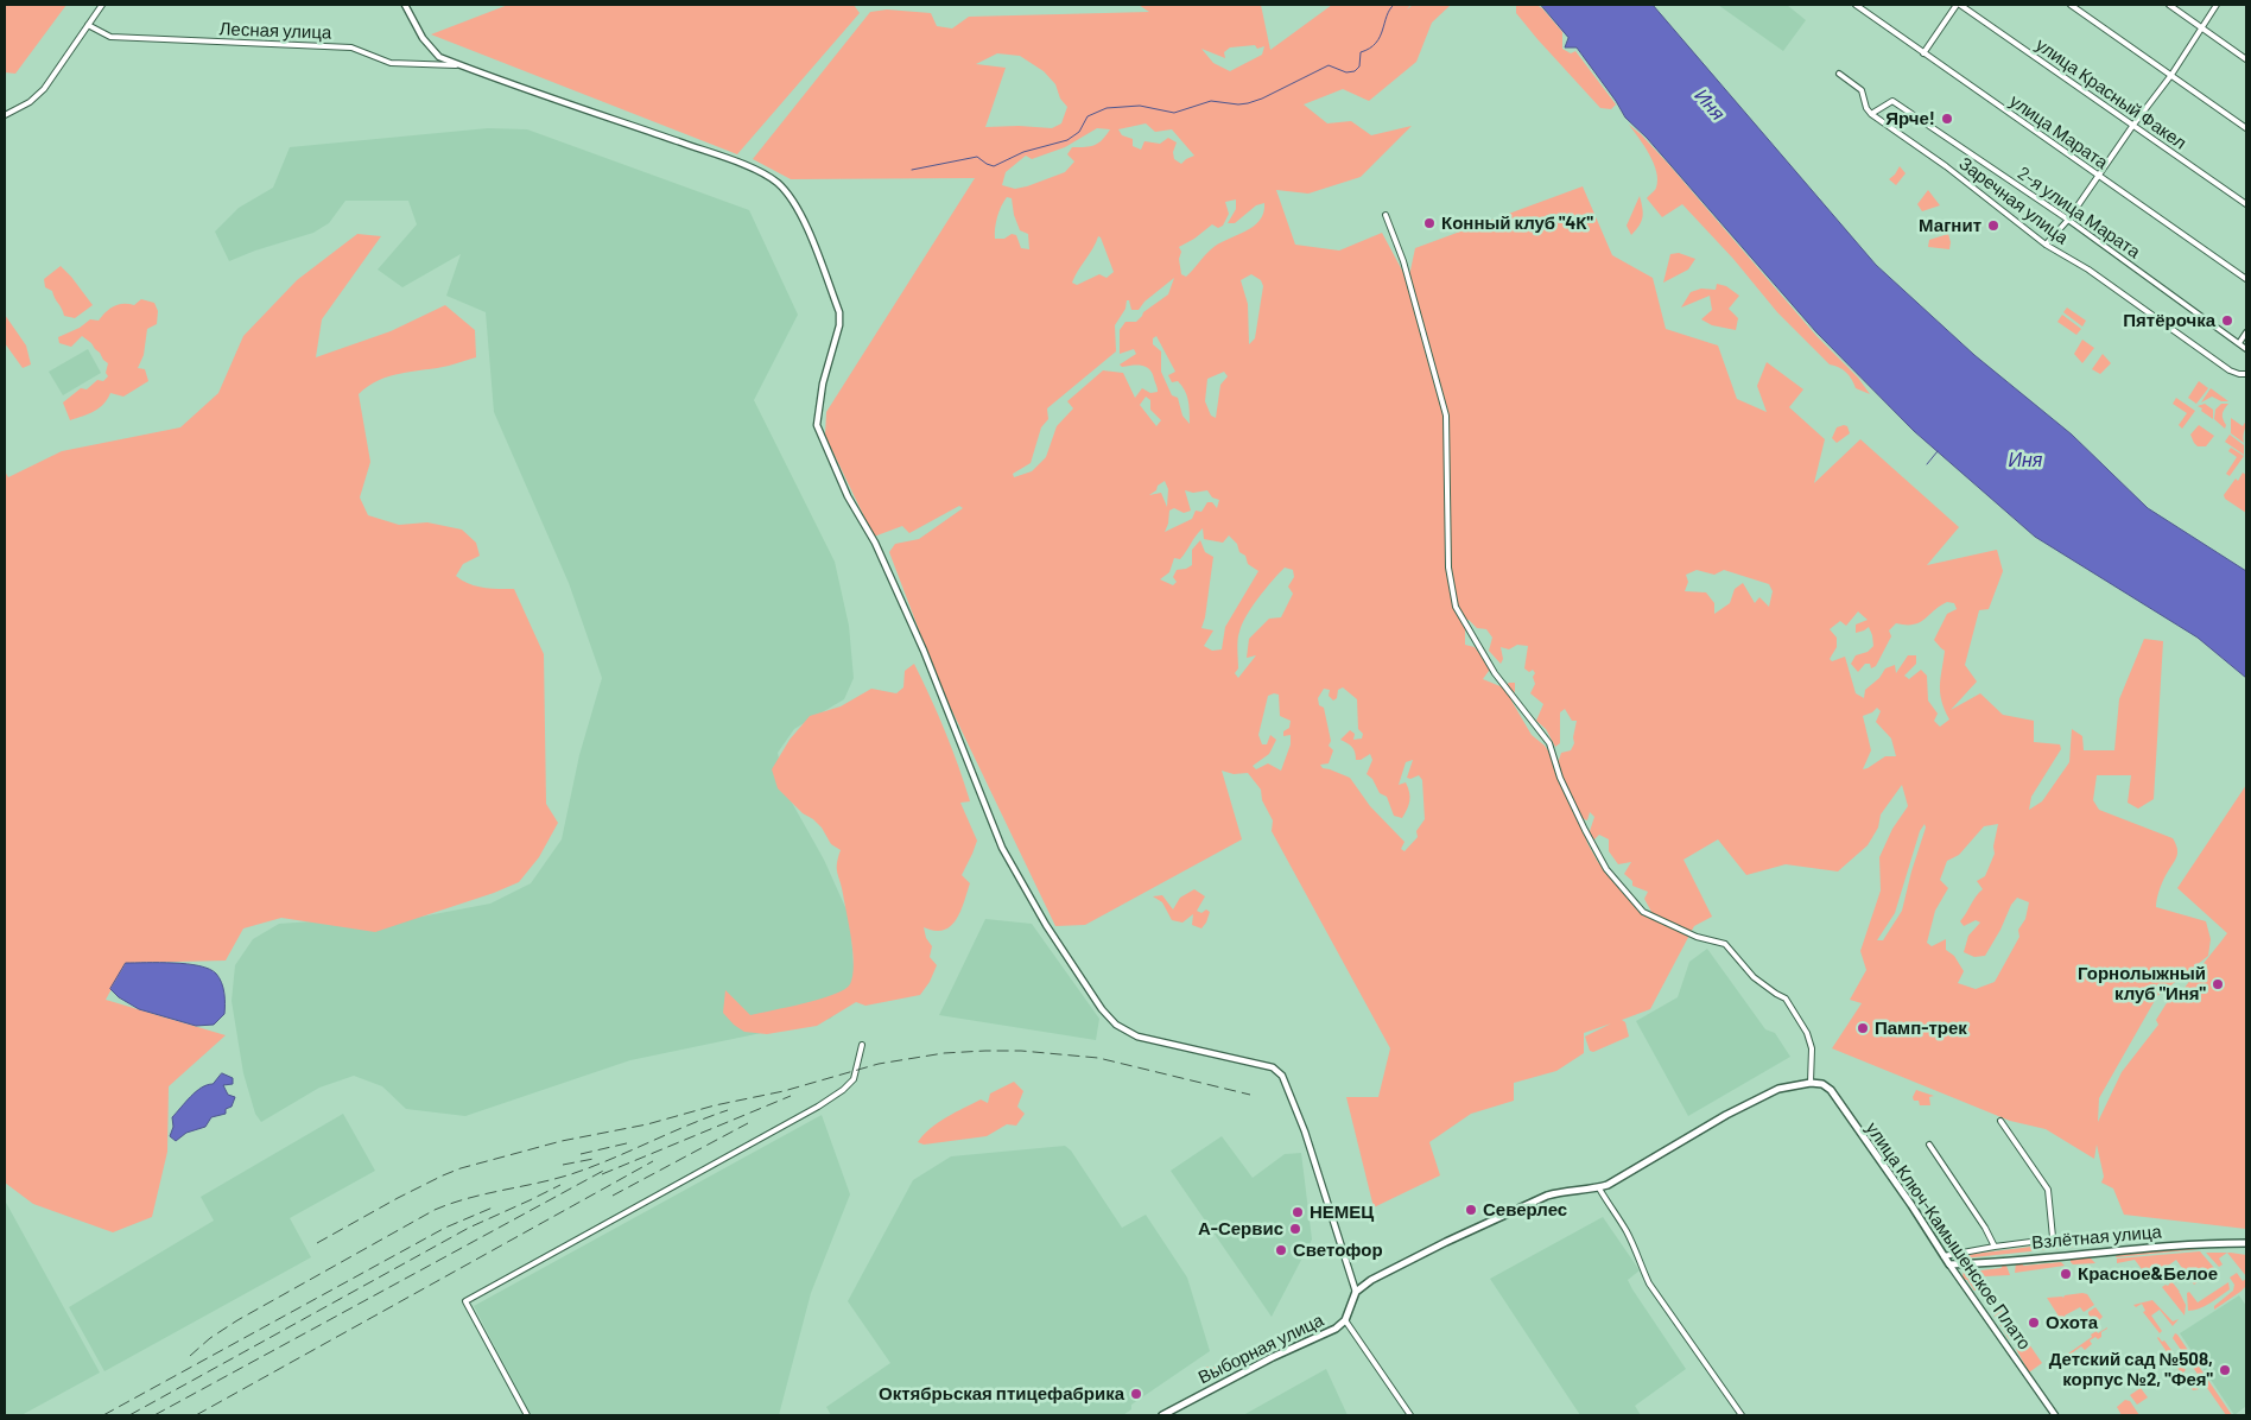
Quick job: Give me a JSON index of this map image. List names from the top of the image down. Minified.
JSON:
{"streets":{"main road":["улица Ключ-Камышенское Плато","Взлётная улица","Выборная улица"],"street":["Лесная улица","улица Красный Факел","улица Марата","Заречная улица","2-я улица Марата"]},"crossings":[["Заречная улица","2-я улица Марата"],["улица Ключ-Камышенское Плато","Взлётная улица"]],"water":["Иня"],"places":["Ярче!","Конный клуб \"4К\"","Магнит","Пятёрочка","Горнолыжный клуб \"Иня\"","Памп-трек","Северлес","НЕМЕЦ","А-Сервис","Светофор","Красное&Белое","Охота","Детский сад №508, корпус №2, \"Фея\"","Октябрьская птицефабрика"]}
